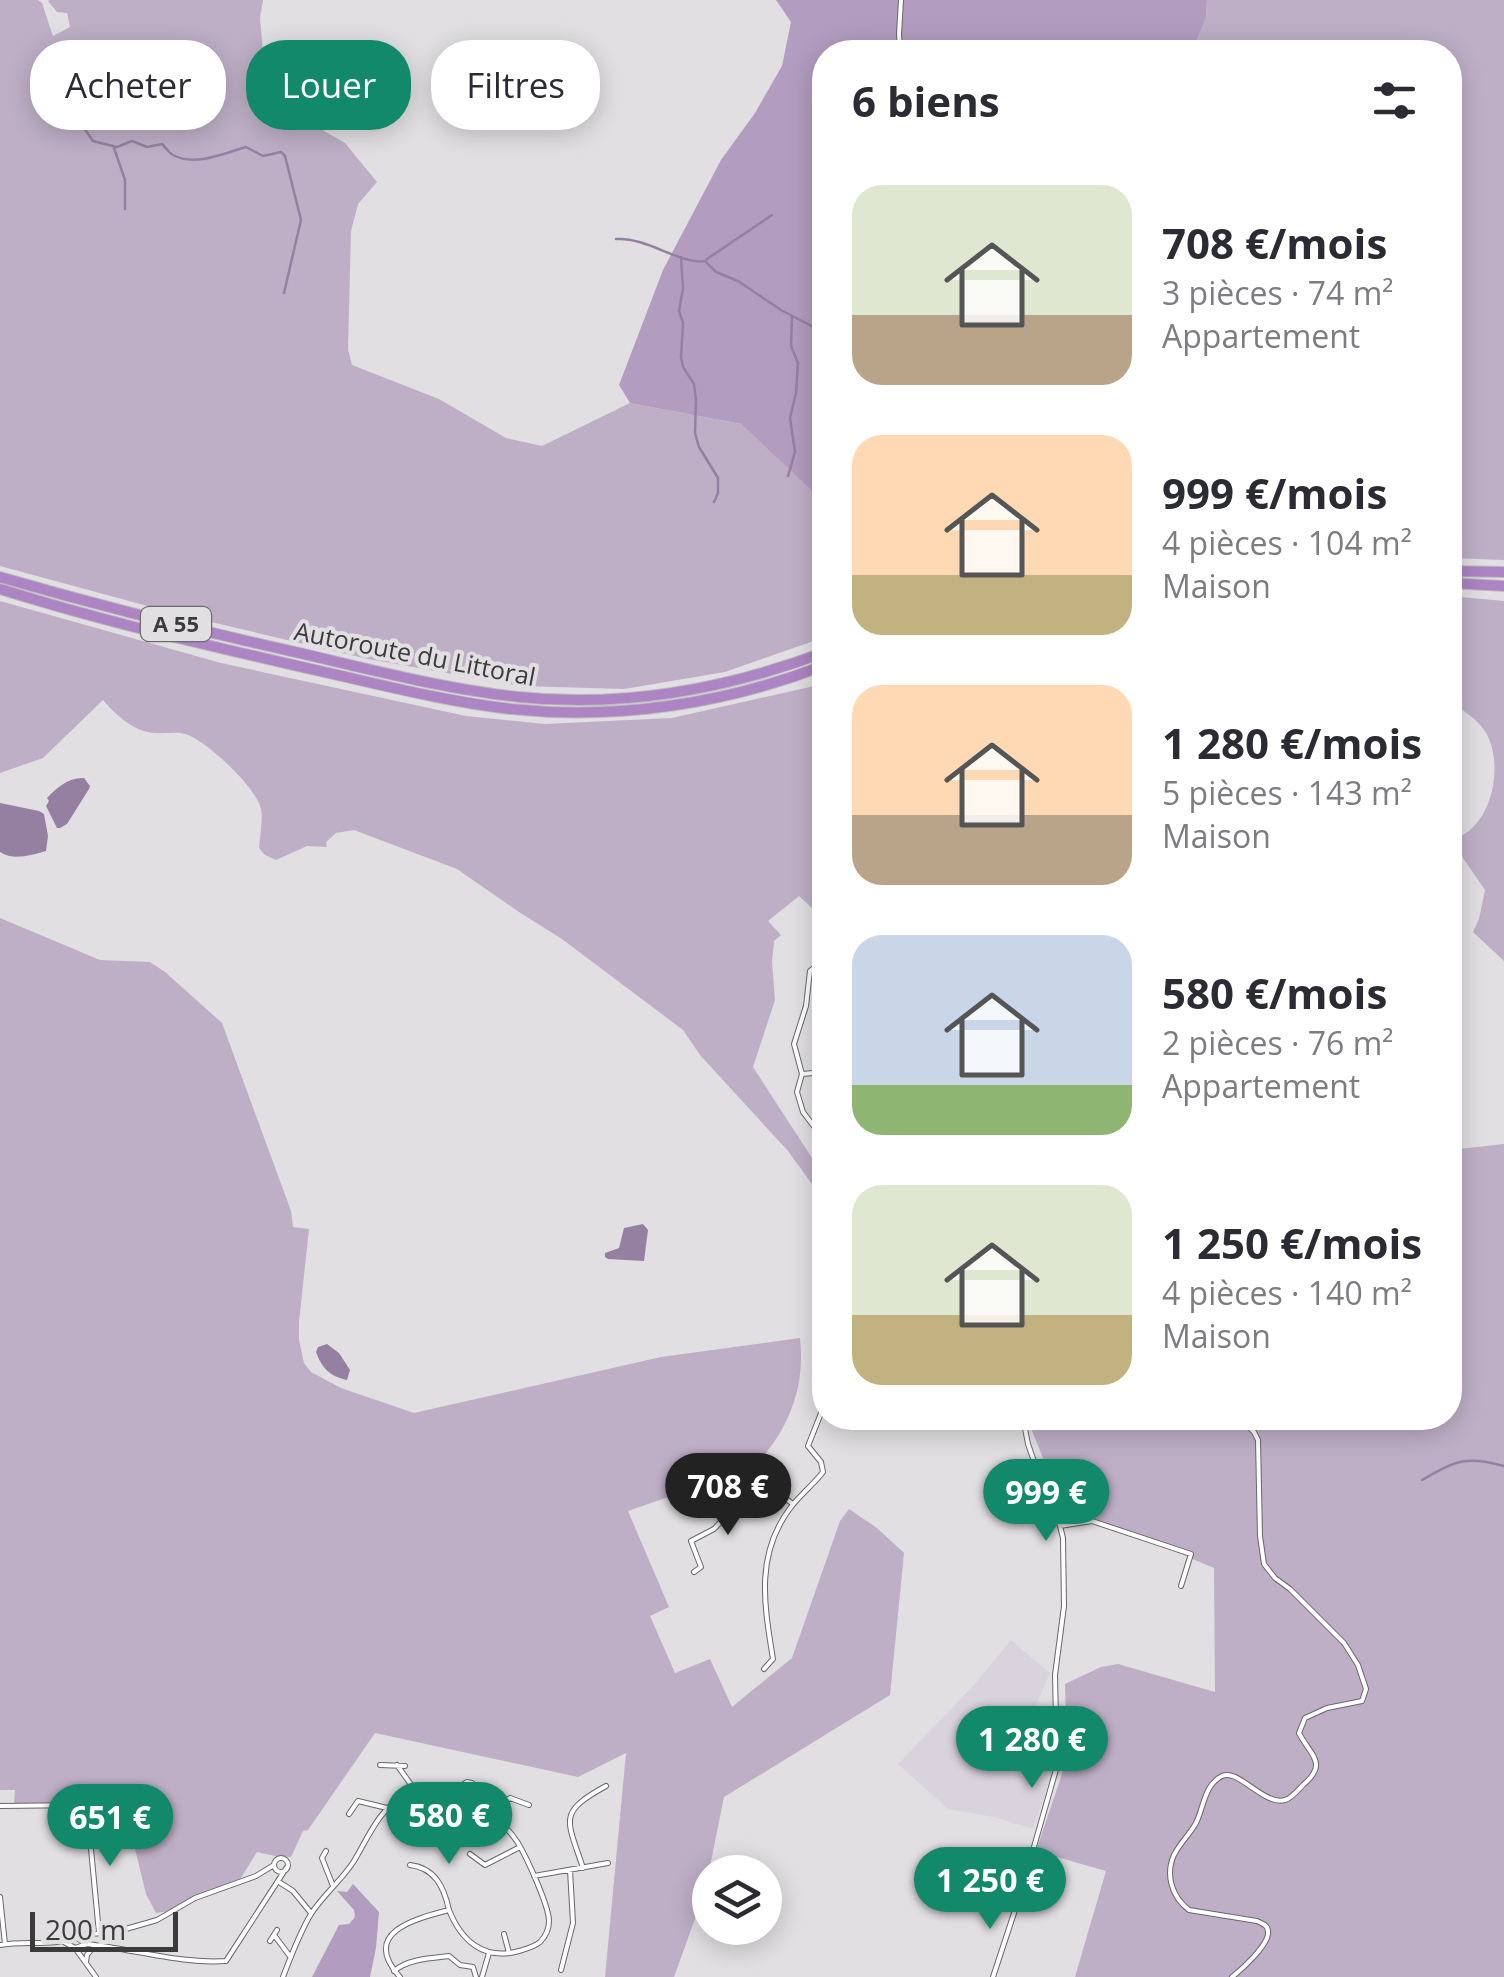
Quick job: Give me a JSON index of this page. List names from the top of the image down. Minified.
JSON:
{"streets":{"highway":["A 55","Autoroute du Littoral"]},"scale_bar":"200 m","page":{"chip":["Acheter","Louer","Filtres"],"heading":"6 biens","list":[{"name":"708 €/mois","note":"3 pièces · 74 m² · Appartement"},{"name":"999 €/mois","note":"4 pièces · 104 m² · Maison"},{"name":"1 280 €/mois","note":"5 pièces · 143 m² · Maison"},{"name":"580 €/mois","note":"2 pièces · 76 m² · Appartement"},{"name":"1 250 €/mois","note":"4 pièces · 140 m² · Maison"}],"price":["708 €","999 €","1 280 €","580 €","651 €","1 250 €"],"scale":"200 m"}}
